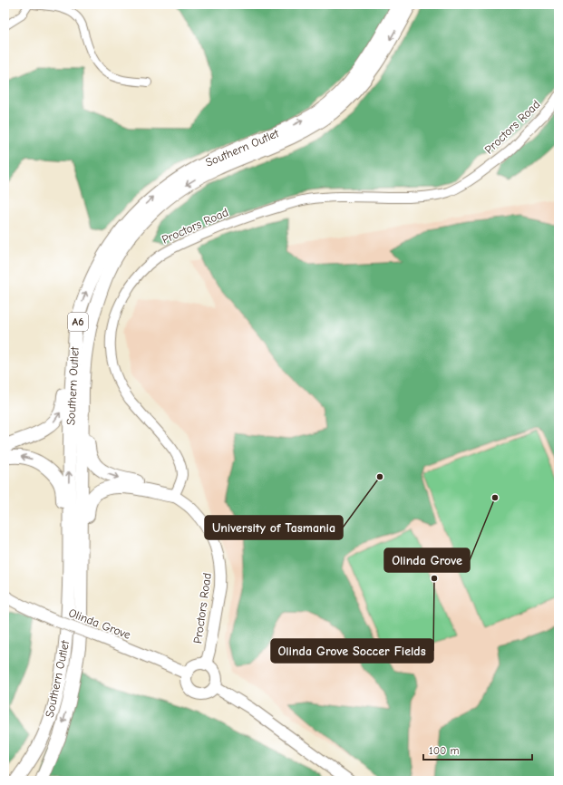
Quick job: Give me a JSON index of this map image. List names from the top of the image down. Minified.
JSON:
{"streets":{"highway":["Southern Outlet","A6"],"main road":["Proctors Road","Olinda Grove"]},"crossings":[["Proctors Road","Olinda Grove"]],"places":["University of Tasmania","Olinda Grove","Olinda Grove Soccer Fields"],"scale_bar":"100 m"}
